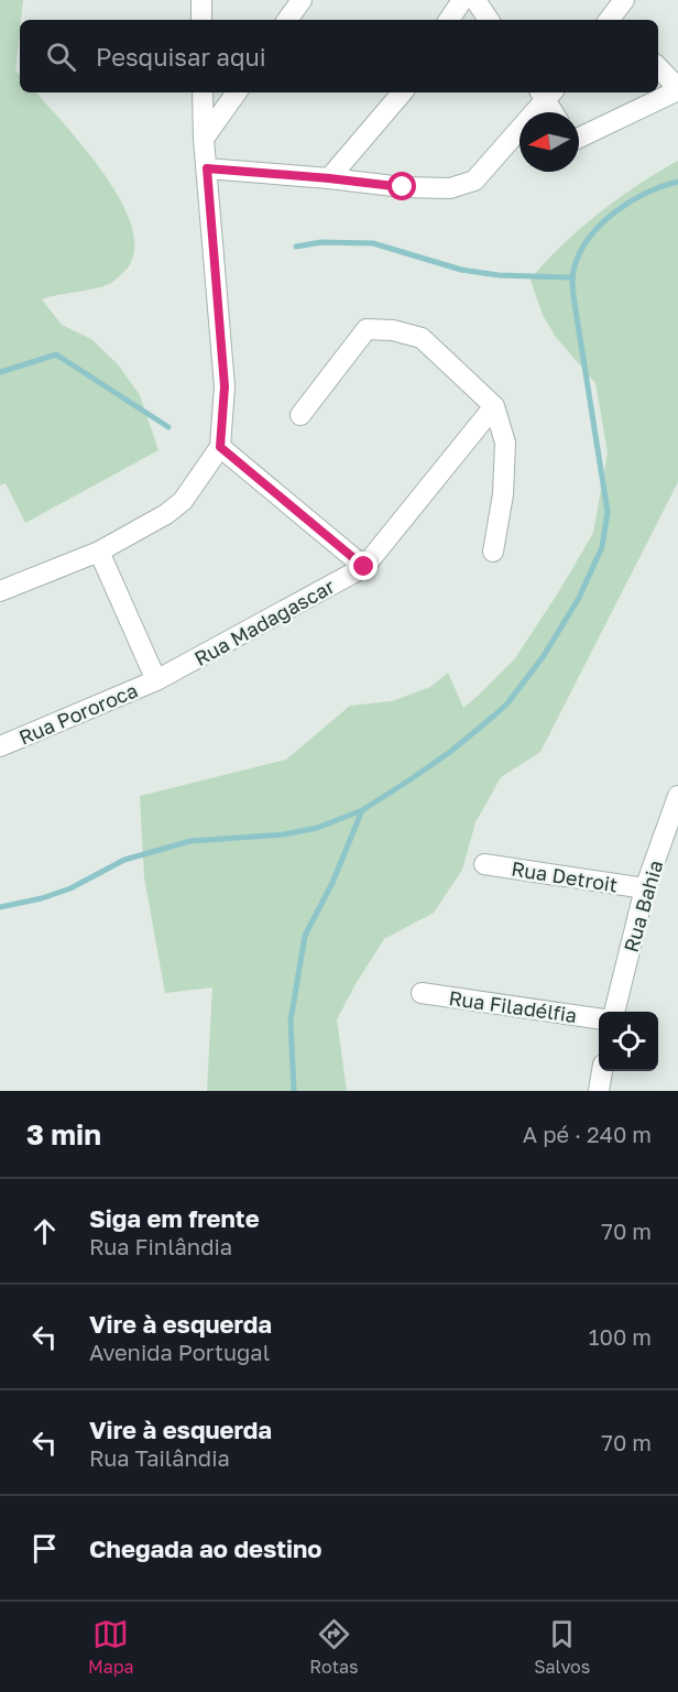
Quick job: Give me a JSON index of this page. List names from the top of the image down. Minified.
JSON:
{"streets":{"street":["Rua Madagascar","Rua Pororoca","Rua Detroit","Rua Bahia","Rua Filadélfia"]},"crossings":[["Rua Madagascar","Rua Pororoca"],["Rua Detroit","Rua Bahia"]],"north":"left","page":{"search":"Pesquisar aqui","heading":["3 min","A pé · 240 m"],"list":[["Siga em frente","Rua Finlândia","70 m"],["Vire à esquerda","Avenida Portugal","100 m"],["Vire à esquerda","Rua Tailândia","70 m"],"Chegada ao destino"],"nav":["Mapa","Rotas","Salvos"]}}
